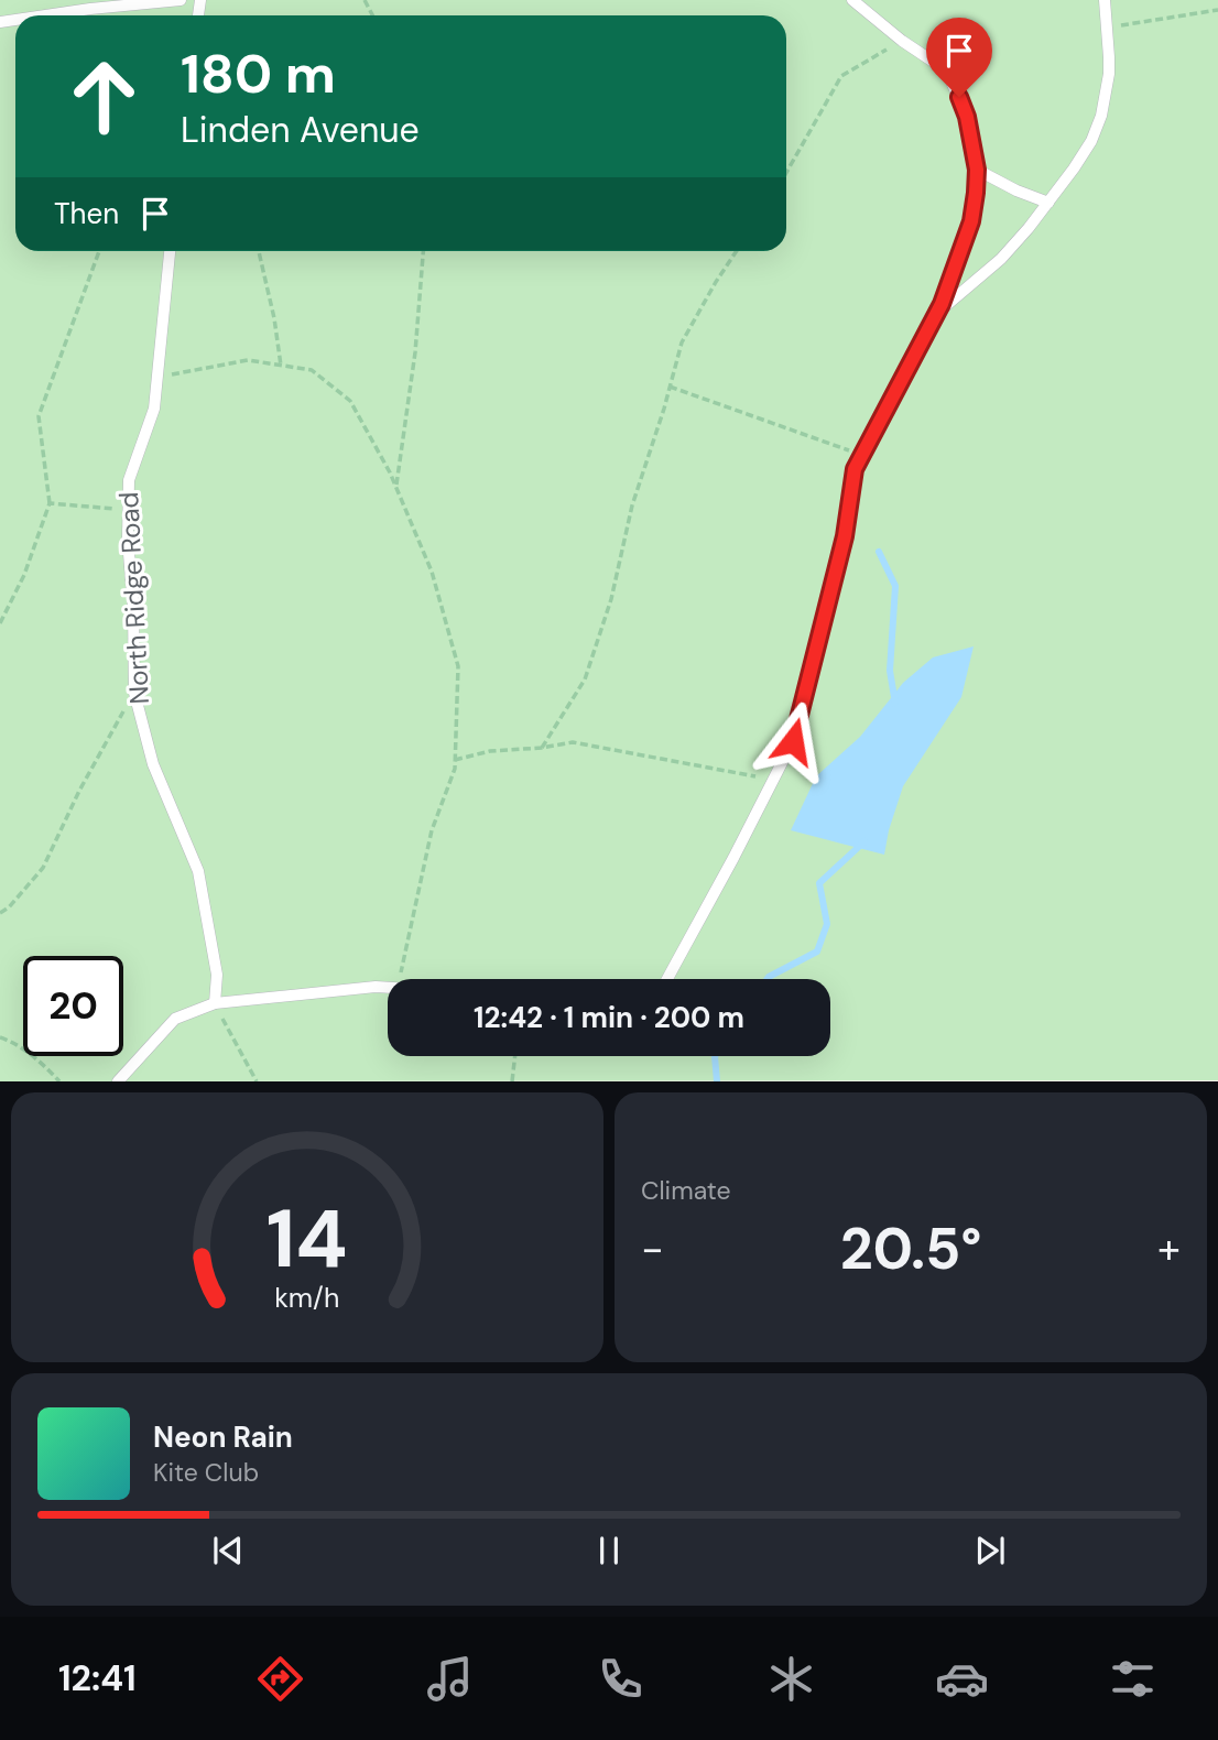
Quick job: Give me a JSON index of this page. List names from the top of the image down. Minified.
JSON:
{"streets":{"lane":["North Ridge Road"]},"page":{"turn":["180 m","Linden Avenue"],"then":"Then","limit":"20","trip":"12:42 · 1 min · 200 m","tile":"Climate","heat":["−","20.5°","+"],"song":["Neon Rain","Kite Club"],"tabs":"12:41","gauge":["14","km/h"]}}
